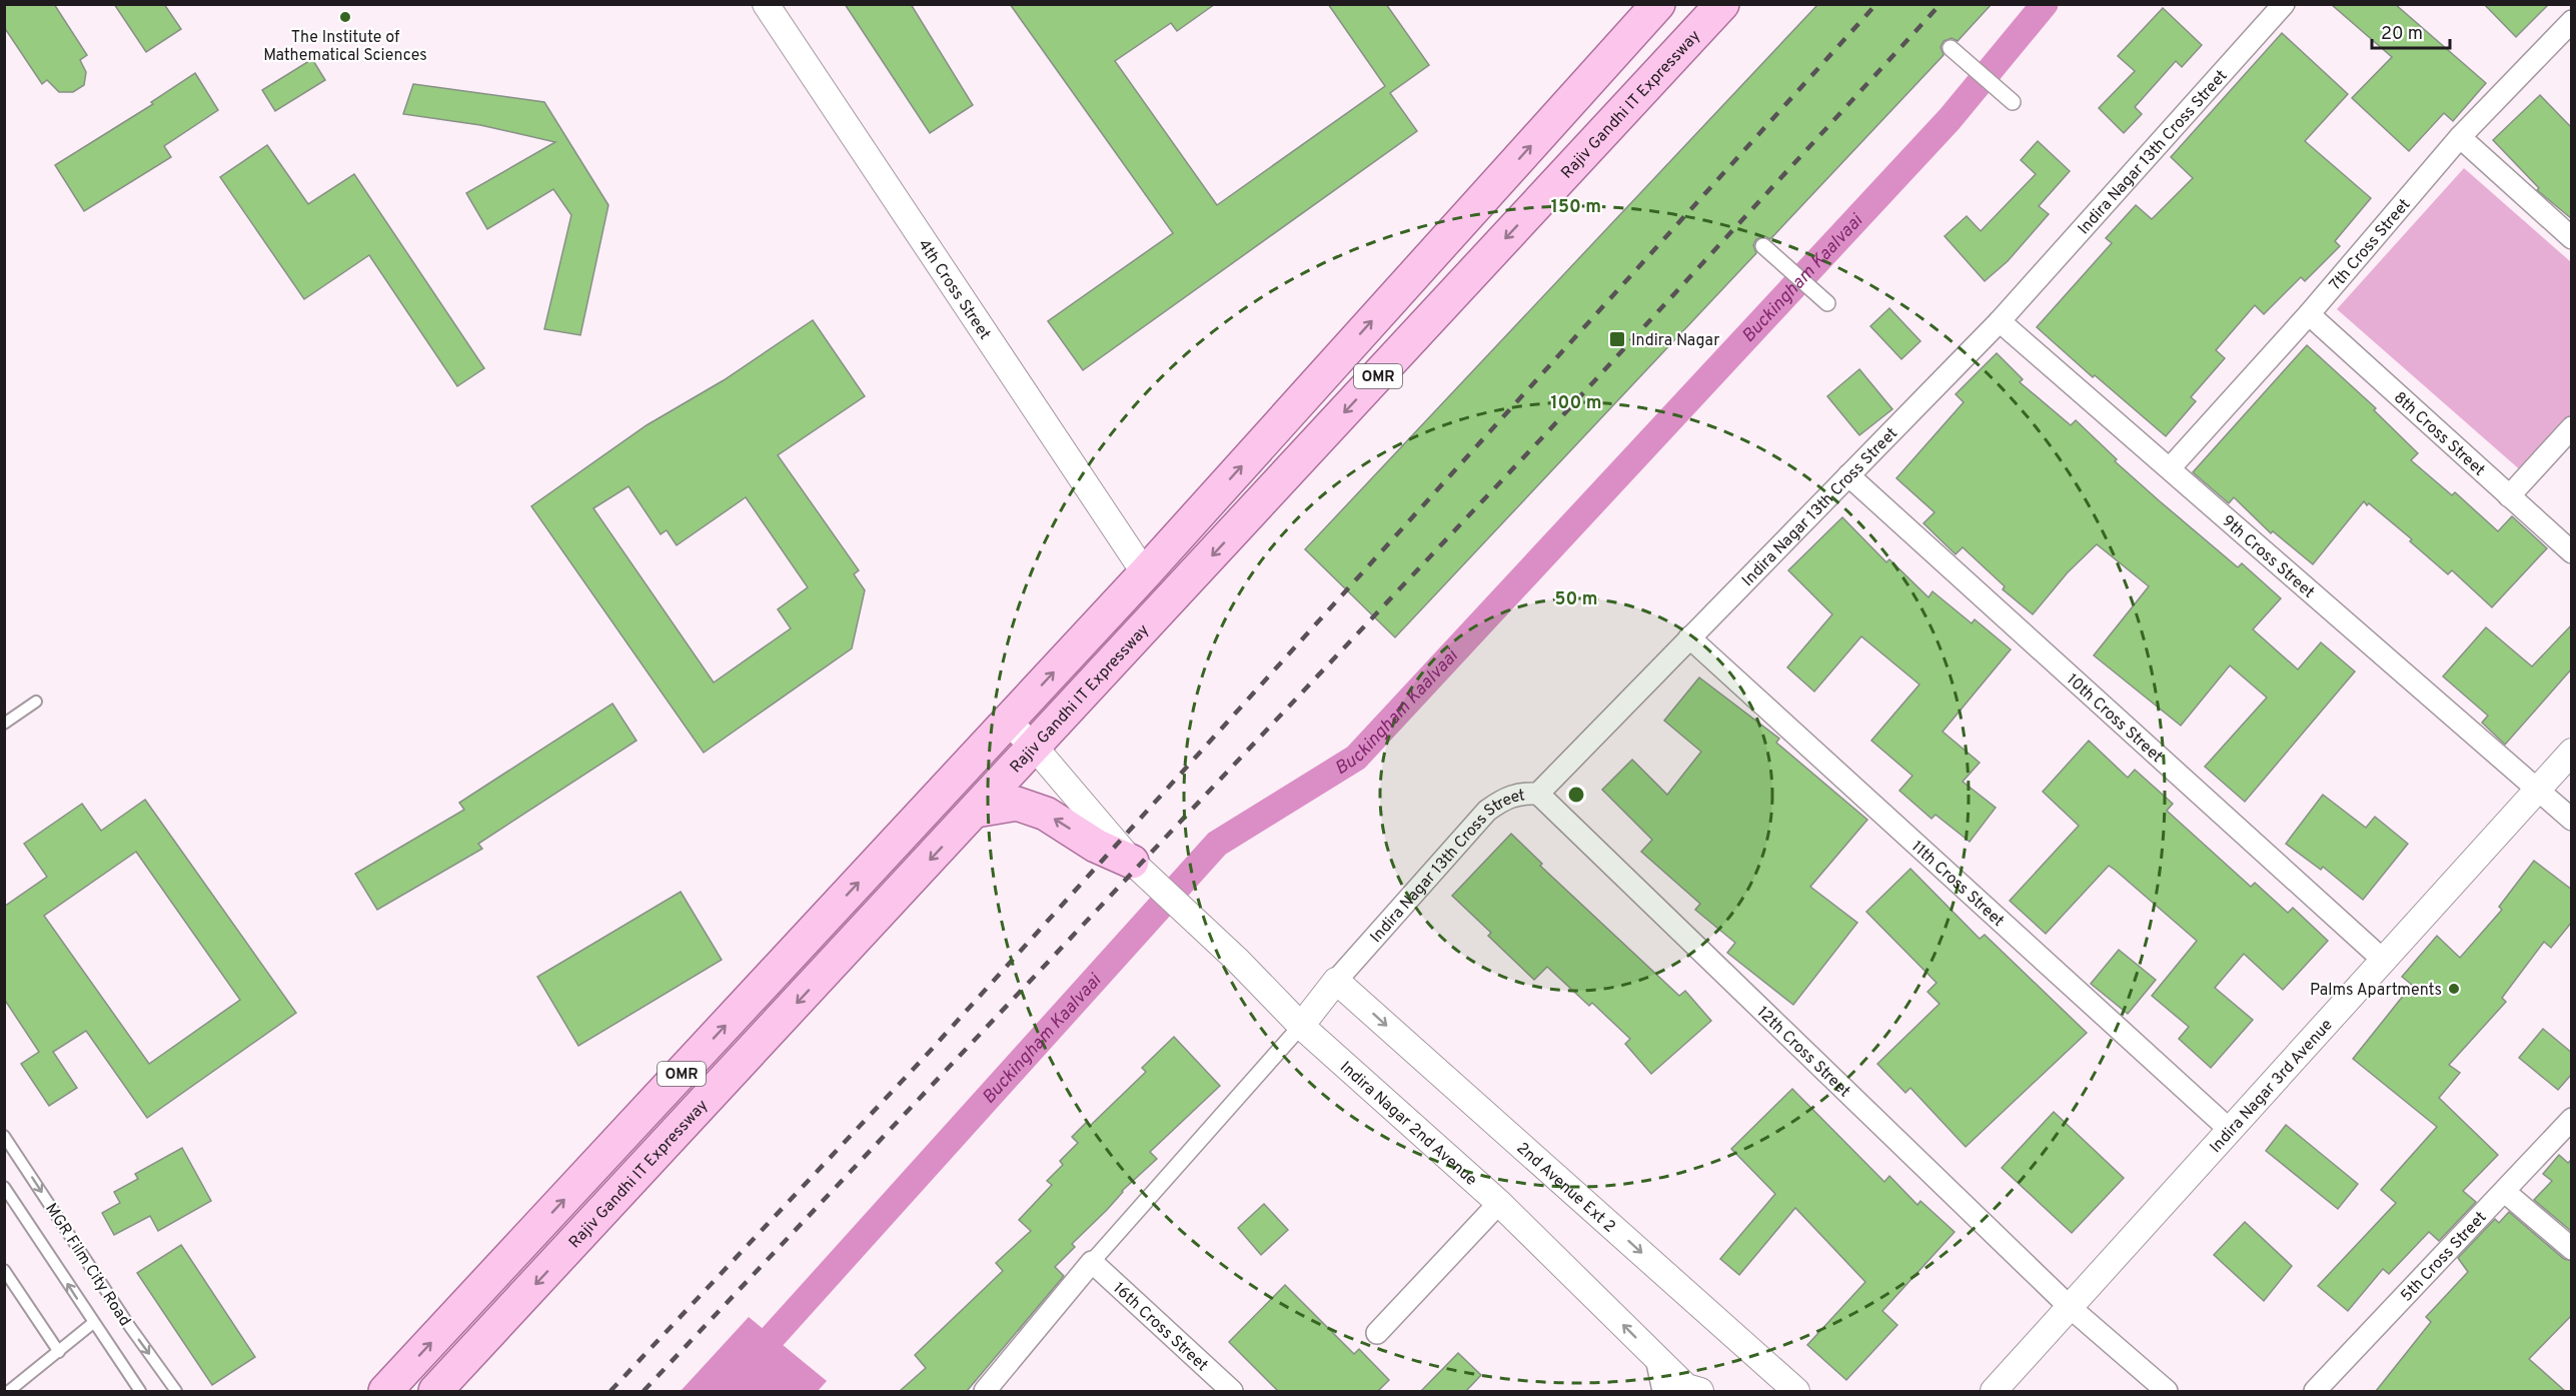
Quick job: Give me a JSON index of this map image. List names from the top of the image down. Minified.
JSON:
{"streets":{"main road":["Rajiv Gandhi IT Expressway","OMR"],"street":["Indira Nagar 13th Cross Street","7th Cross Street","4th Cross Street","8th Cross Street","9th Cross Street","10th Cross Street","11th Cross Street","12th Cross Street","Indira Nagar 3rd Avenue","Indira Nagar 2nd Avenue","2nd Avenue Ext 2","5th Cross Street","16th Cross Street"],"lane":["MGR Film City Road"]},"crossings":[["Rajiv Gandhi IT Expressway","Indira Nagar 2nd Avenue"],["Indira Nagar 13th Cross Street","9th Cross Street"],["Indira Nagar 13th Cross Street","10th Cross Street"],["Indira Nagar 13th Cross Street","11th Cross Street"],["Indira Nagar 13th Cross Street","12th Cross Street"],["Indira Nagar 13th Cross Street","2nd Avenue Ext 2"],["7th Cross Street","8th Cross Street"],["7th Cross Street","9th Cross Street"],["4th Cross Street","OMR"],["OMR","Indira Nagar 2nd Avenue"],["9th Cross Street","Indira Nagar 3rd Avenue"],["10th Cross Street","Indira Nagar 3rd Avenue"],["11th Cross Street","Indira Nagar 3rd Avenue"],["12th Cross Street","Indira Nagar 3rd Avenue"]],"one_way":["2nd Avenue Ext 2"],"water":["Buckingham Kaalvaai"],"places":{"other":["The Institute of Mathematical Sciences","Palms Apartments"],"transit":["Indira Nagar"]},"scale_bar":"20 m","rings":["150 m","100 m","50 m"]}
